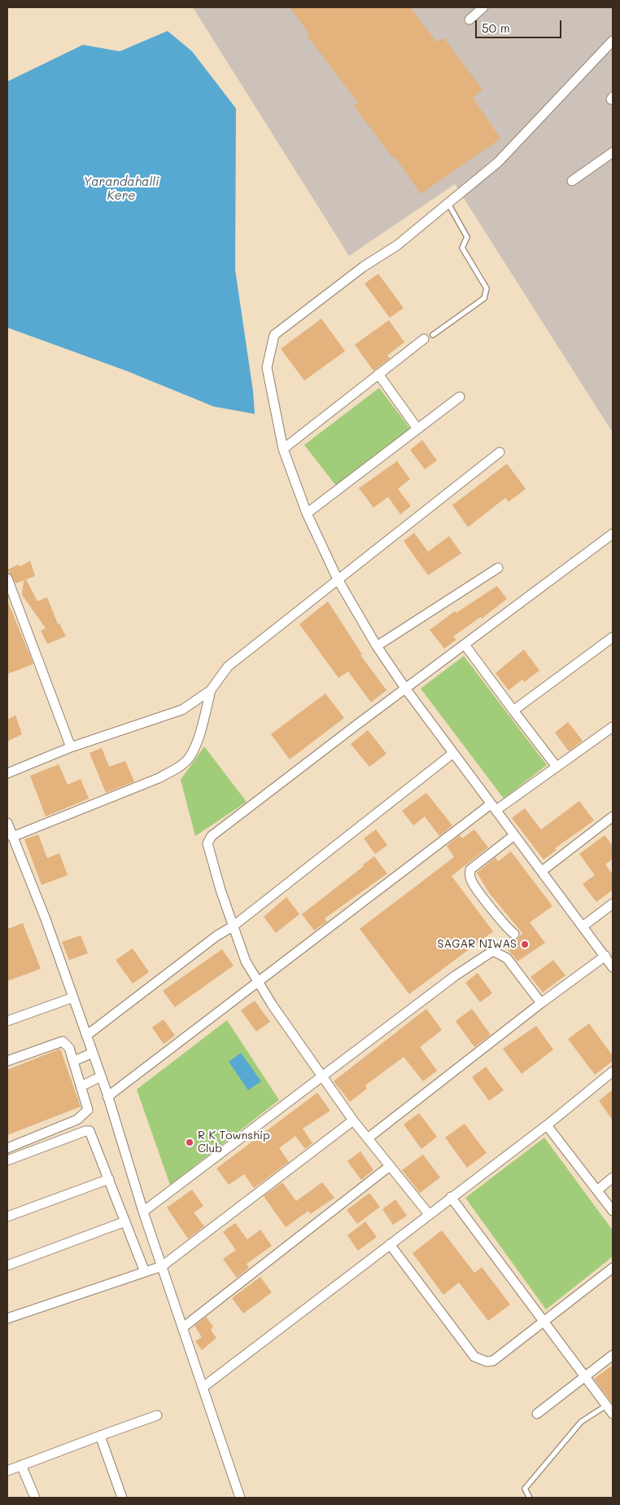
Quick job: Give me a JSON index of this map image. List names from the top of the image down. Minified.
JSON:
{"water":["Yarandahalli Kere"],"places":["SAGAR NIWAS","R K Township Club"],"scale_bar":"50 m"}
